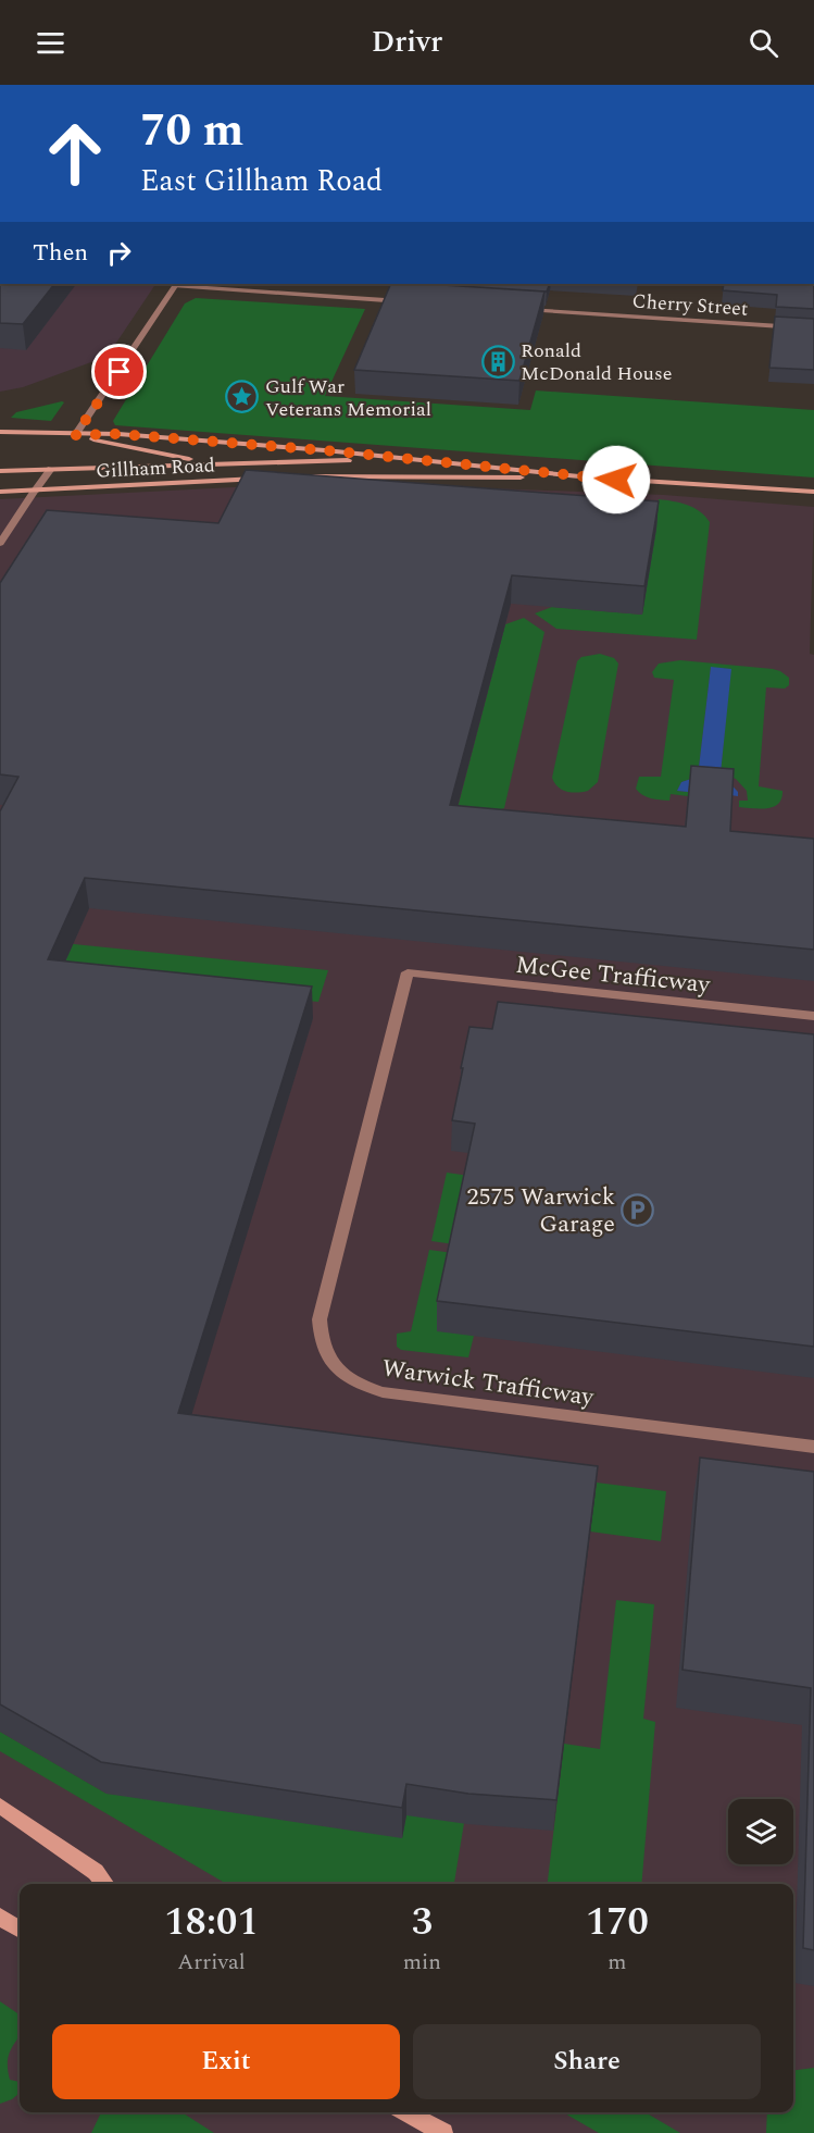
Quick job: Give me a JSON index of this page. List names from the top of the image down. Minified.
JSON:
{"streets":{"main road":["Gillham Road"],"street":["Cherry Street","McGee Trafficway","Warwick Trafficway"]},"crossings":[["McGee Trafficway","Warwick Trafficway"]],"places":{"building":["Ronald McDonald House"],"place":["Gulf War Veterans Memorial"],"parking":["2575 Warwick Garage"]},"page":{"header":"Drivr","turn":["70 m","East Gillham Road"],"then":"Then","eta":["18:01","Arrival","3","min","170","m"],"buttons":["Exit","Share"]}}
